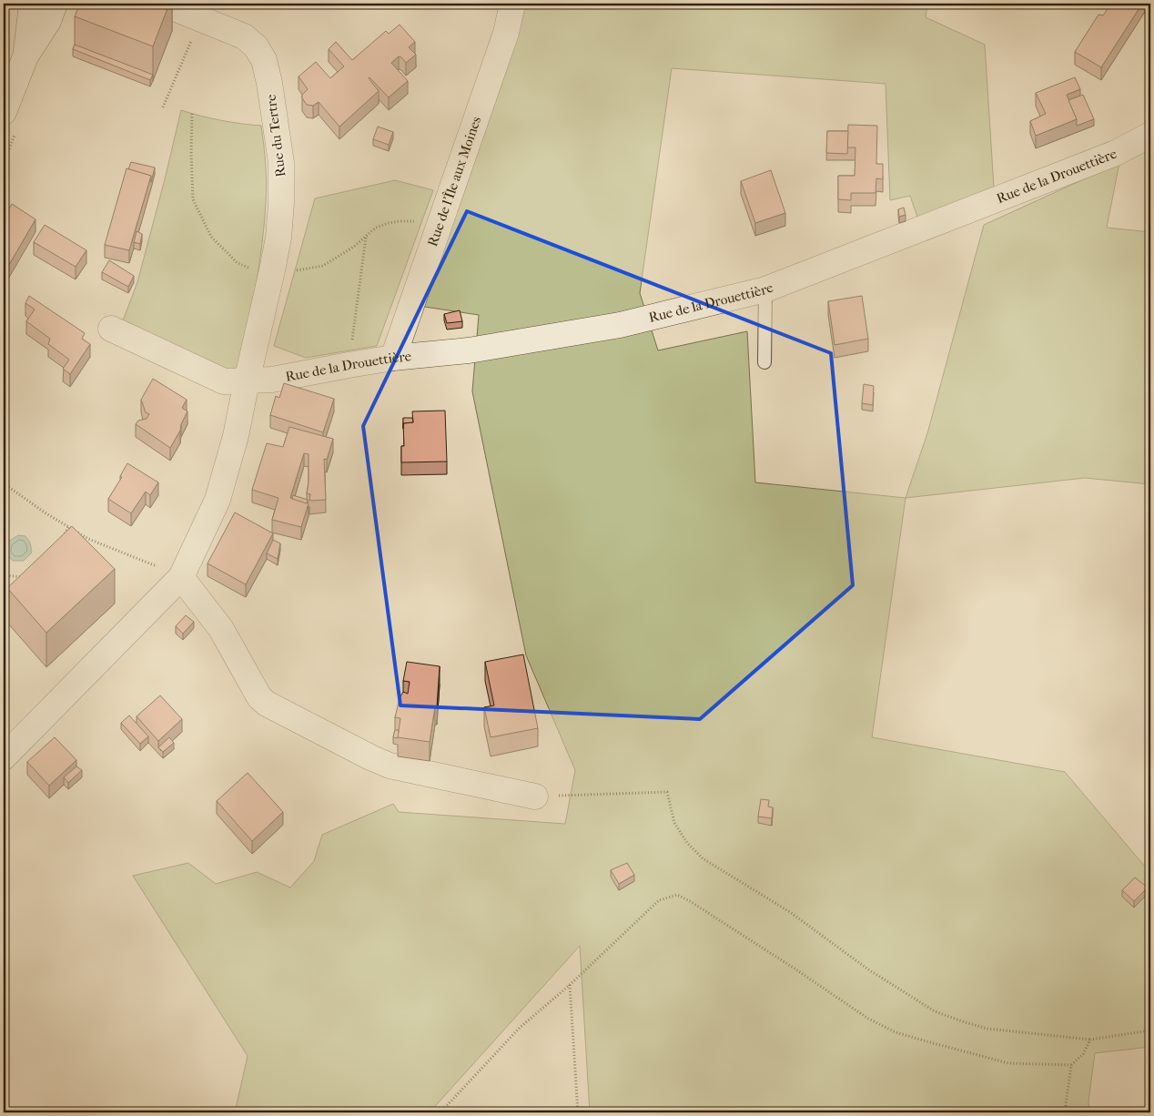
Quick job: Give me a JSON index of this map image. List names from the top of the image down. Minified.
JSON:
{"streets":{"street":["Rue du Tertre","Rue de la Drouettière","Rue de l'Île aux Moines"]},"crossings":[["Rue du Tertre","Rue de la Drouettière"],["Rue de la Drouettière","Rue de l'Île aux Moines"]]}
